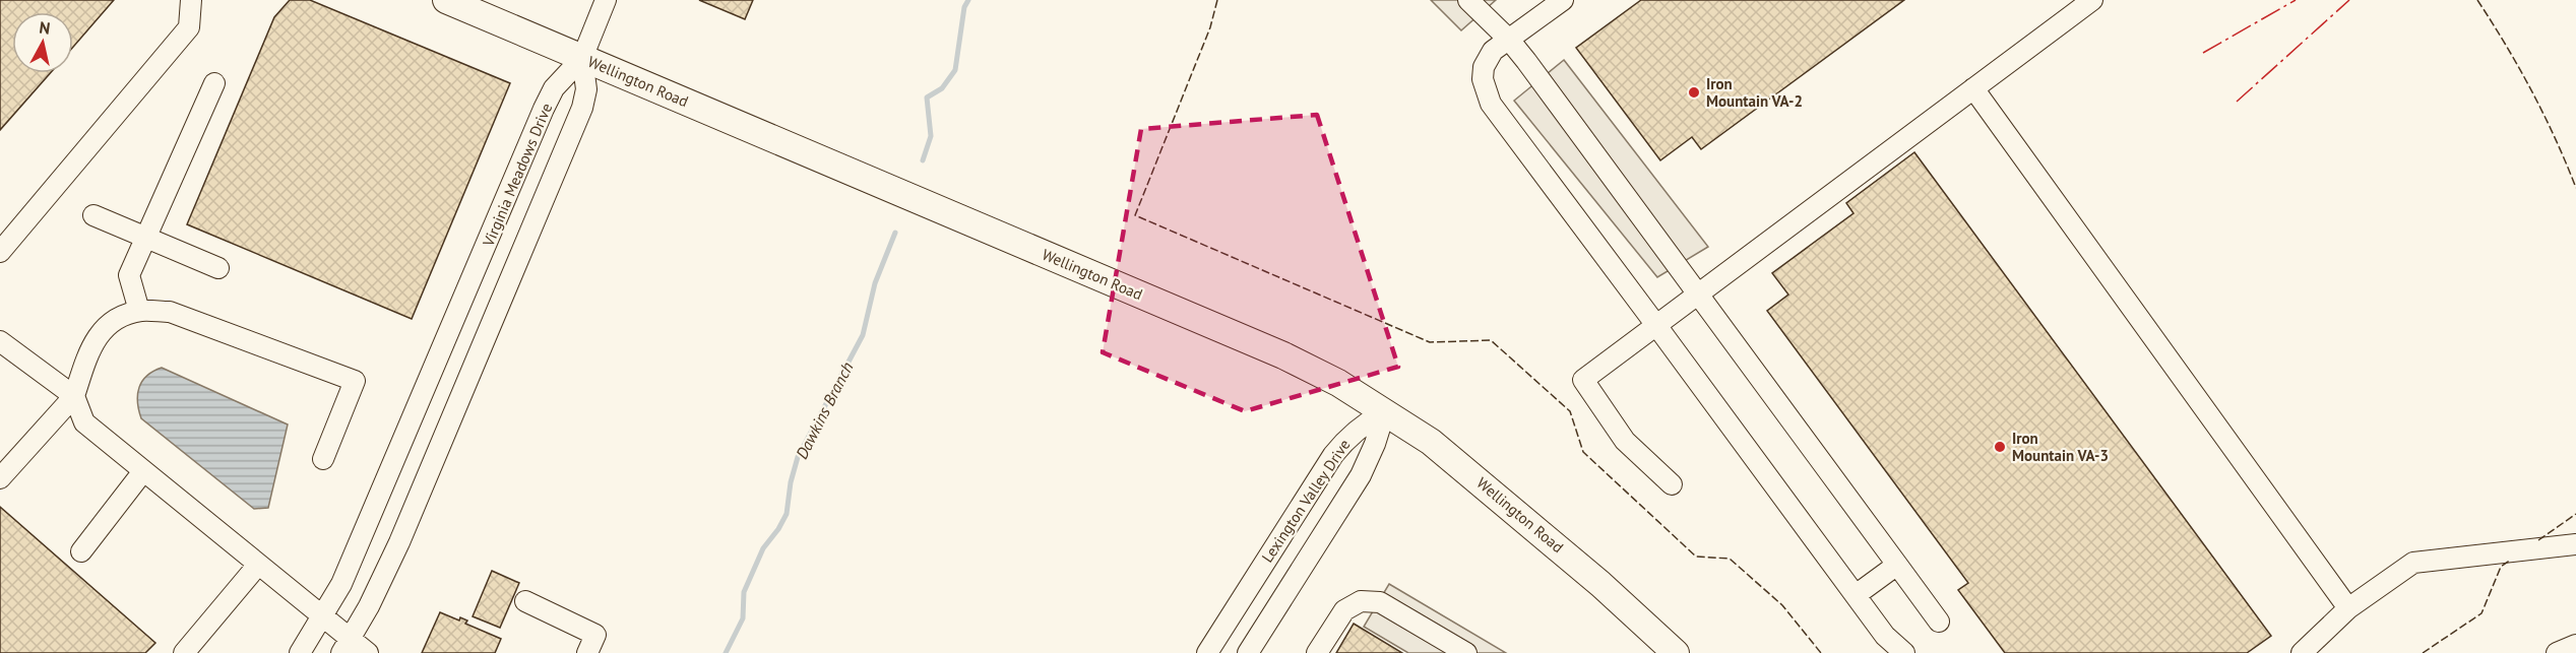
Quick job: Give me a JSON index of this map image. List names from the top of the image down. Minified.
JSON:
{"streets":{"main road":["Wellington Road"],"street":["Virginia Meadows Drive","Lexington Valley Drive"]},"crossings":[["Wellington Road","Virginia Meadows Drive"],["Wellington Road","Lexington Valley Drive"]],"water":["Dawkins Branch"],"places":["Iron Mountain VA-2","Iron Mountain VA-3"],"north":"top"}
